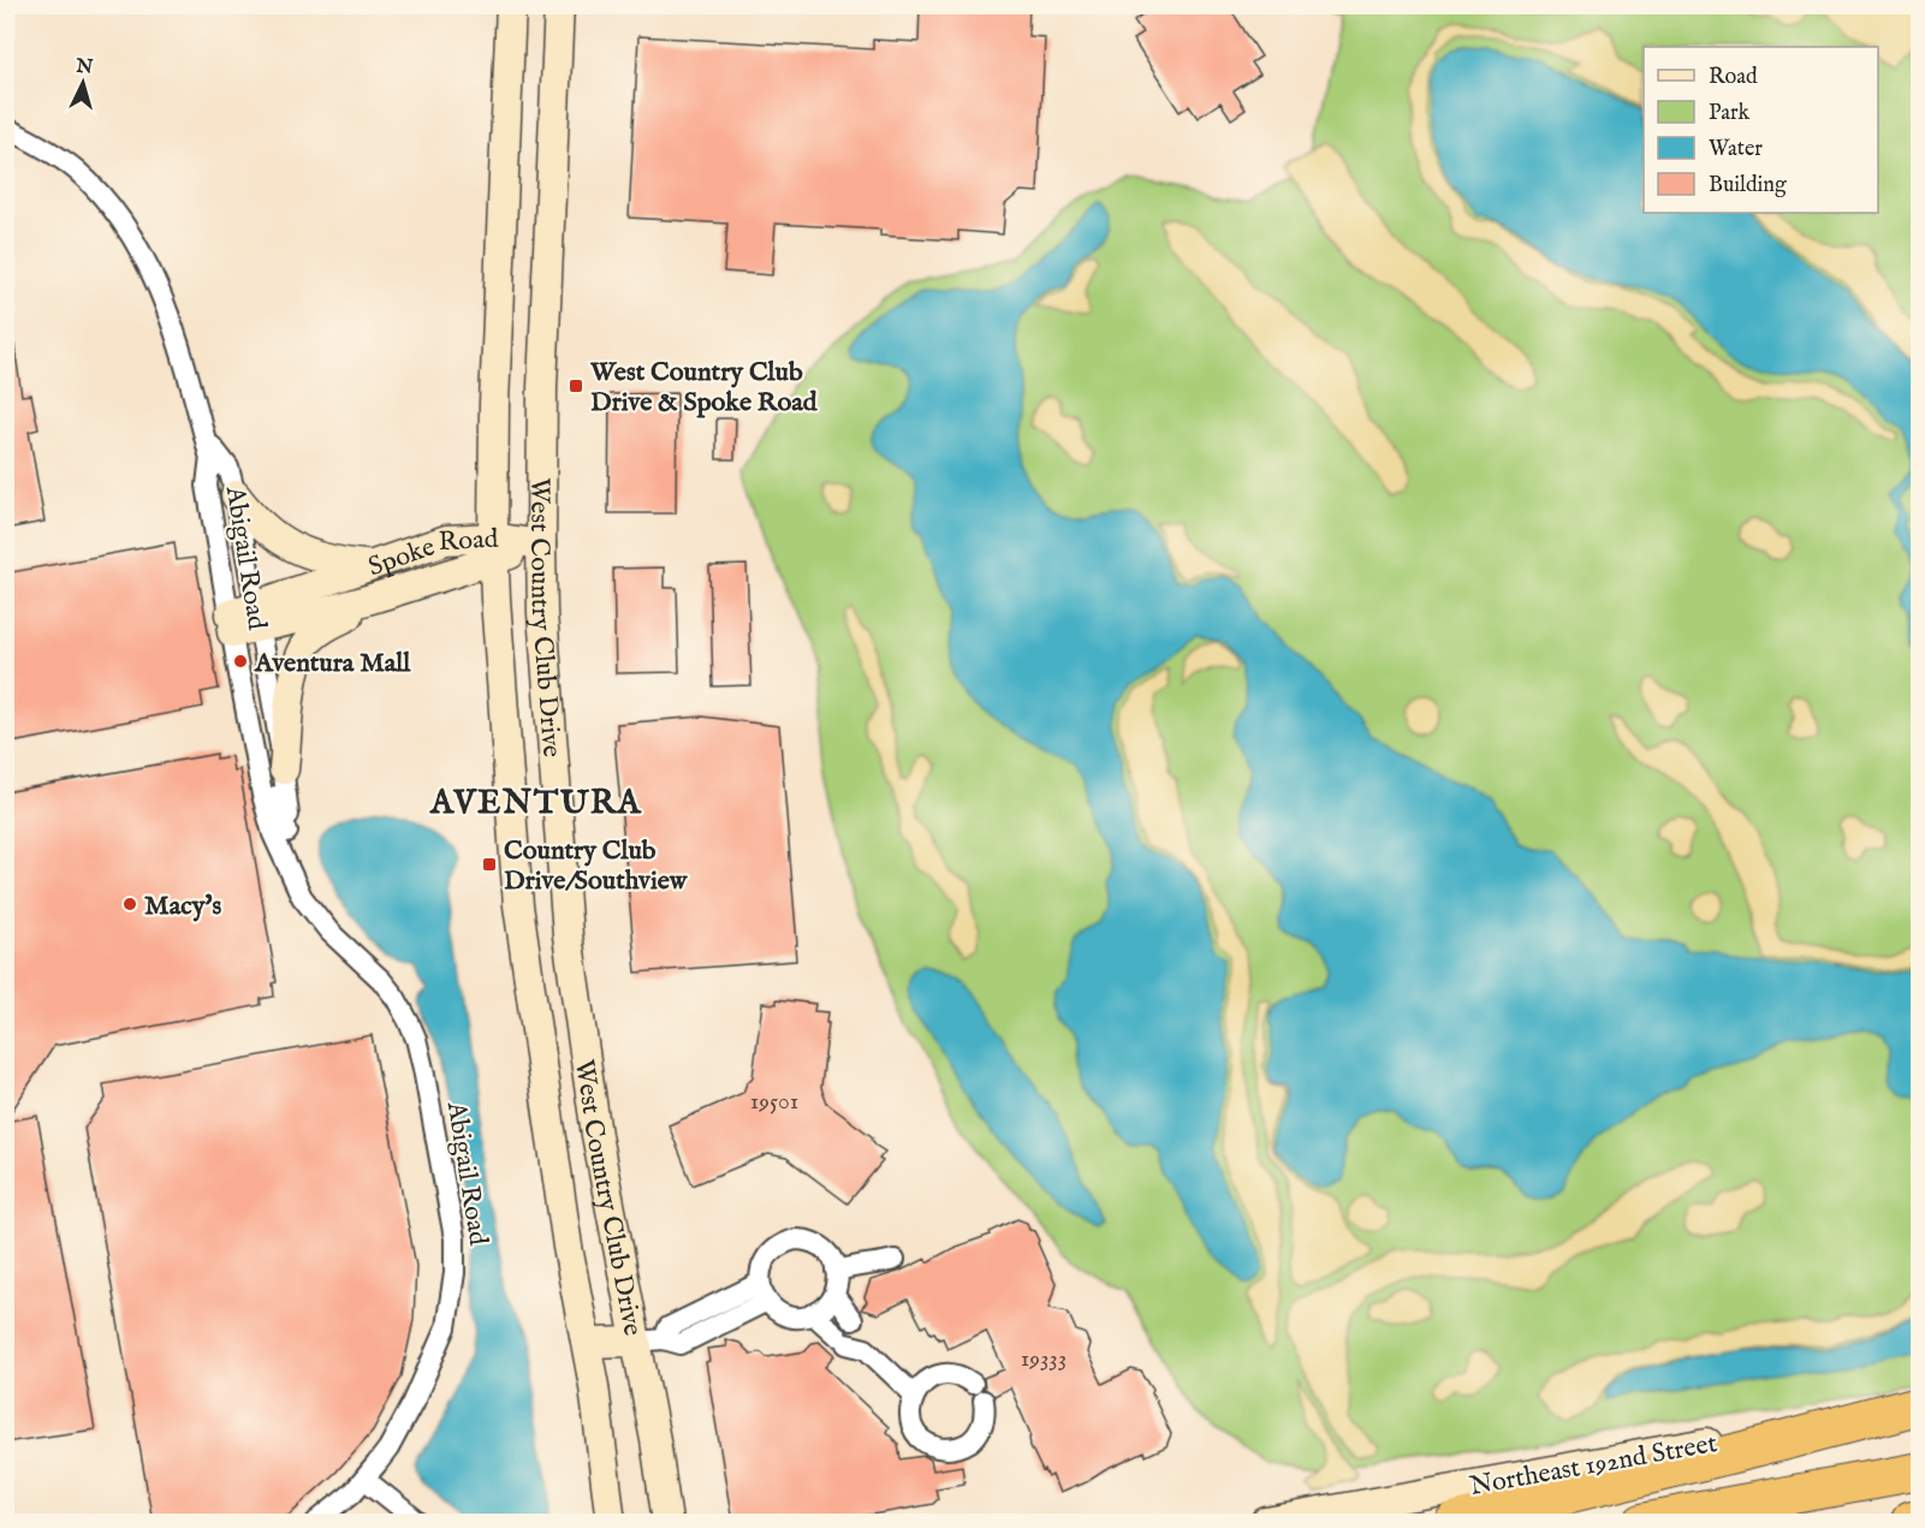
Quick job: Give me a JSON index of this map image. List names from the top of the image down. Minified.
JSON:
{"streets":{"street":["Spoke Road","Abigail Road","West Country Club Drive","Northeast 192nd Street"]},"crossings":[["Spoke Road","Abigail Road"],["Spoke Road","West Country Club Drive"]],"districts":["AVENTURA"],"places":{"transit":["West Country Club Drive & Spoke Road","Country Club Drive/Southview"],"other":["Aventura Mall","Macy's"]},"house_numbers":["19501","19333"],"legend":["Road","Park","Water","Building"],"north":"top"}
